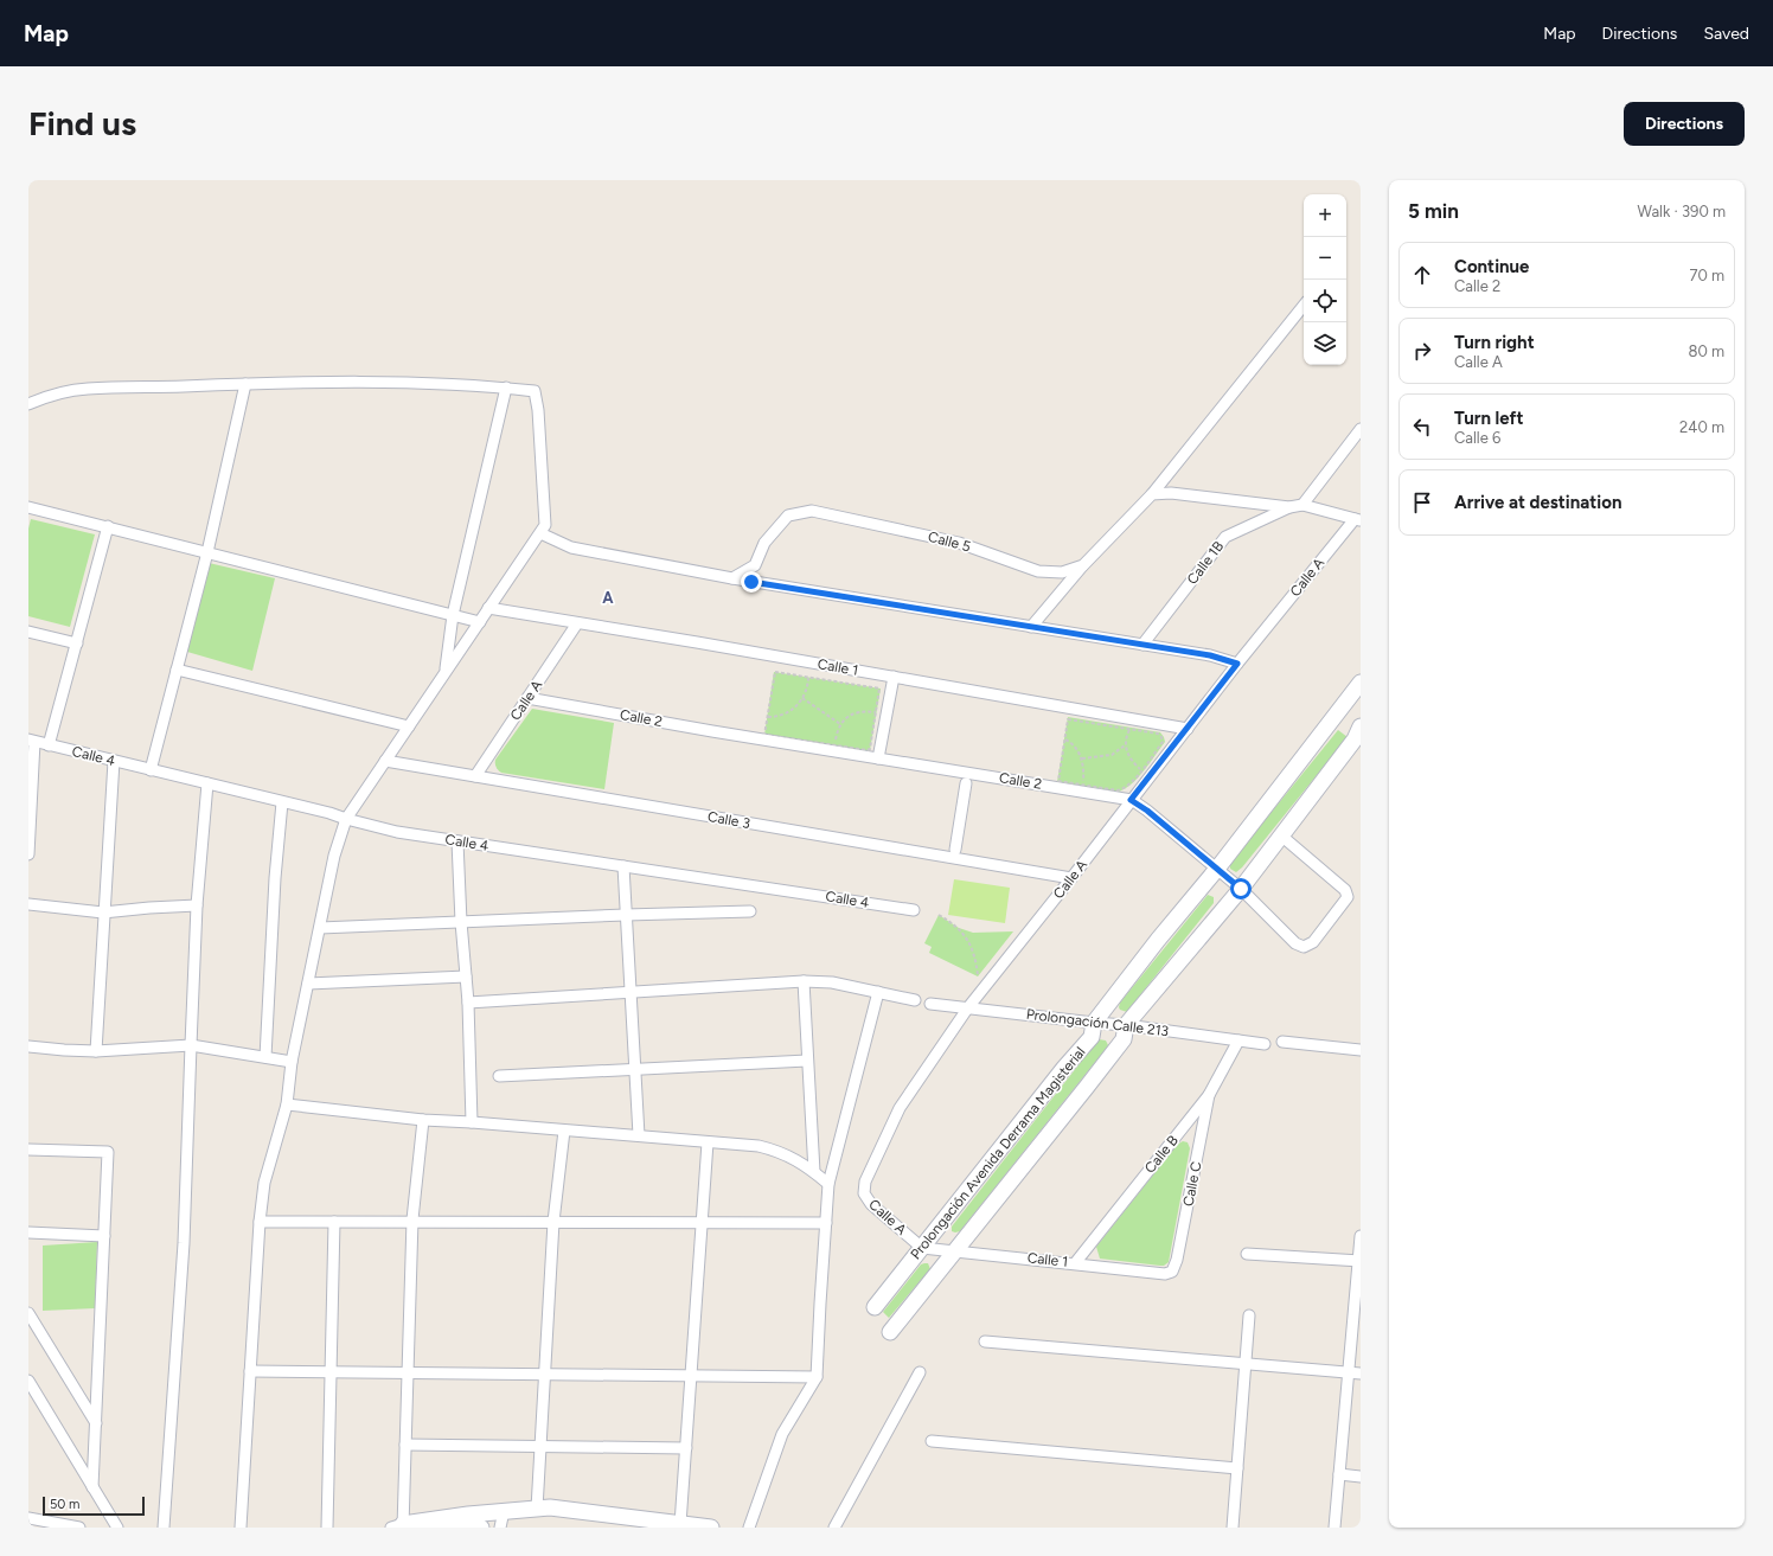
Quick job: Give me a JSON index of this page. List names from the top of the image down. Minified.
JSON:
{"streets":{"street":["Calle 5","Calle 1B","Calle A","Calle 1","Calle 2","Calle 4","Calle 3","Prolongación Calle 213","Prolongación Avenida Derrama Magisterial","Calle B","Calle C"]},"crossings":[["Calle A","Calle 1"],["Calle A","Calle 2"],["Calle A","Calle 3"],["Calle A","Prolongación Calle 213"],["Calle A","Prolongación Avenida Derrama Magisterial"],["Calle 1","Prolongación Avenida Derrama Magisterial"],["Calle 1","Calle B"],["Calle 1","Calle C"],["Calle 2","Prolongación Avenida Derrama Magisterial"],["Prolongación Calle 213","Prolongación Avenida Derrama Magisterial"],["Prolongación Calle 213","Calle B"],["Calle B","Calle C"]],"districts":["A"],"scale_bar":"50 m","page":{"header":"Map","nav":["Map","Directions","Saved"],"buttons":"Directions","title":"Find us","heading":["5 min","Walk · 390 m"],"map_buttons":["+","−"],"list":[["Continue","Calle 2","70 m"],["Turn right","Calle A","80 m"],["Turn left","Calle 6","240 m"],"Arrive at destination"],"scale":"50 m"}}
